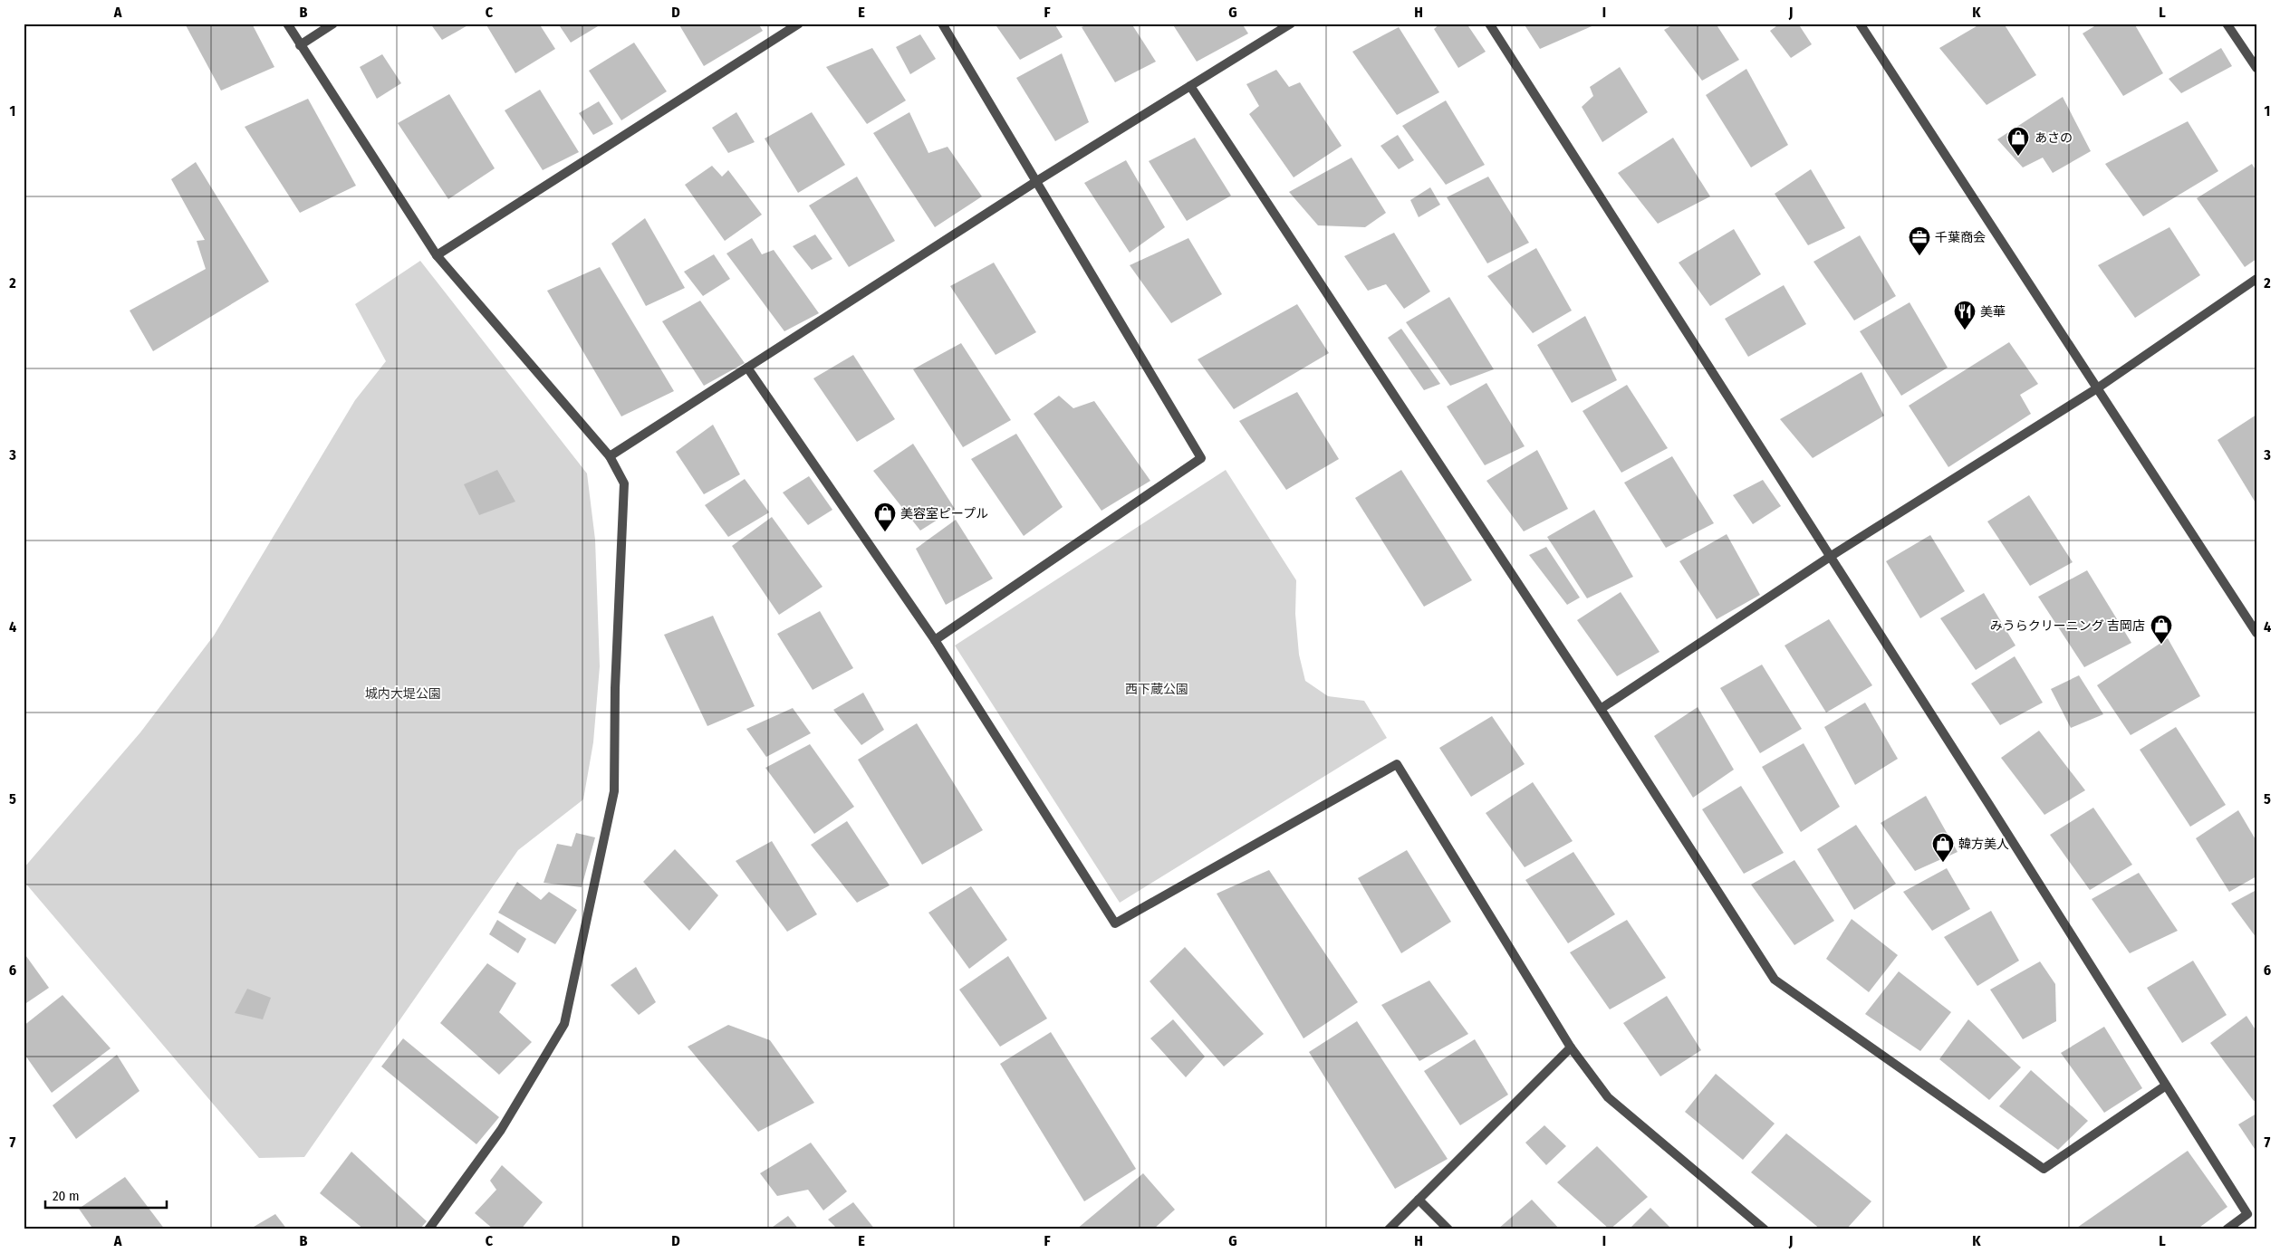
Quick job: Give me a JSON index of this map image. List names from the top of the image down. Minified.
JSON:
{"parks":["西下蔵公園","城内大堤公園"],"places":{"shop":["あさの","美容室ピープル","みうらクリーニング 吉岡店","韓方美人"],"office":["千葉商会"],"restaurant":["美華"]},"scale_bar":"20 m","grid":{"columns":["A","B","C","D","E","F","G","H","I","J","K","L"],"rows":["1","2","3","4","5","6","7"]}}
